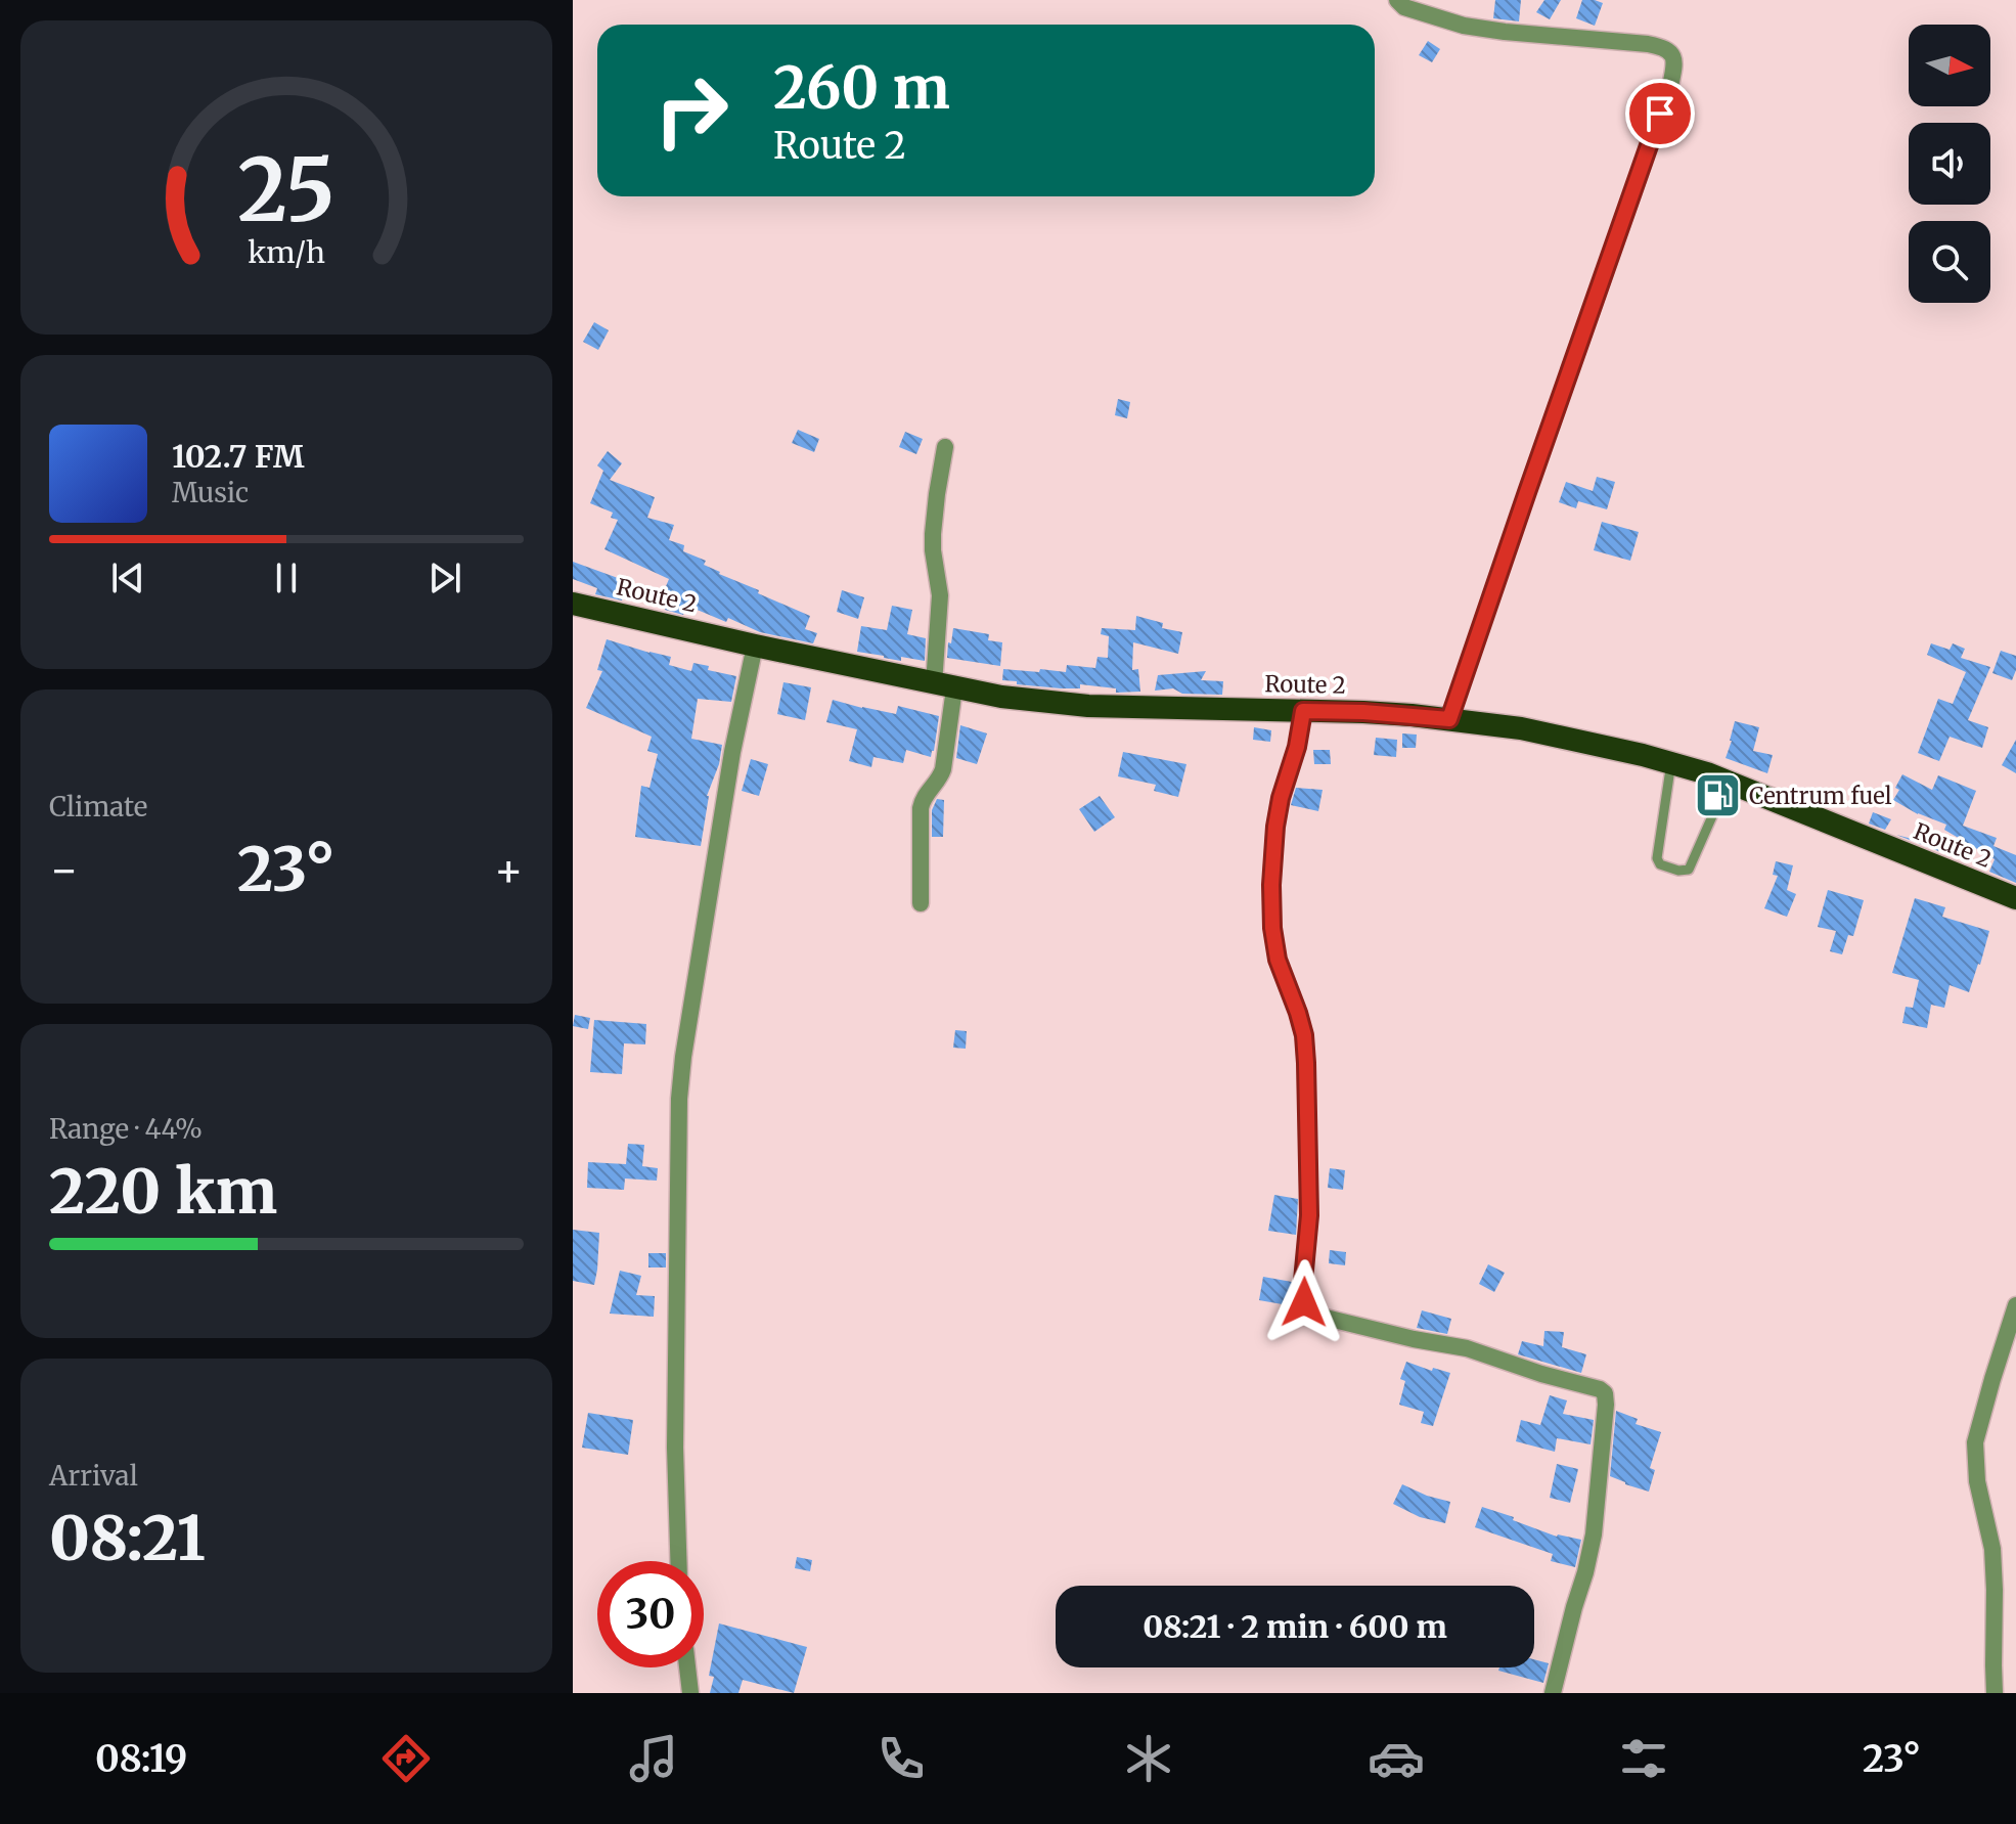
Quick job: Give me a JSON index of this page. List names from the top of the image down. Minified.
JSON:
{"streets":{"highway":["Route 2"]},"places":{"fuel station":["Centrum fuel"]},"north":"right","page":{"turn":["260 m","Route 2"],"song":["102.7 FM","Music"],"tile":["Climate",["Range · 44%","220 km"],["Arrival","08:21"]],"heat":["−","23°","+"],"limit":"30","trip":"08:21 · 2 min · 600 m","tabs":["08:19","23°"],"gauge":["25","km/h"]}}
